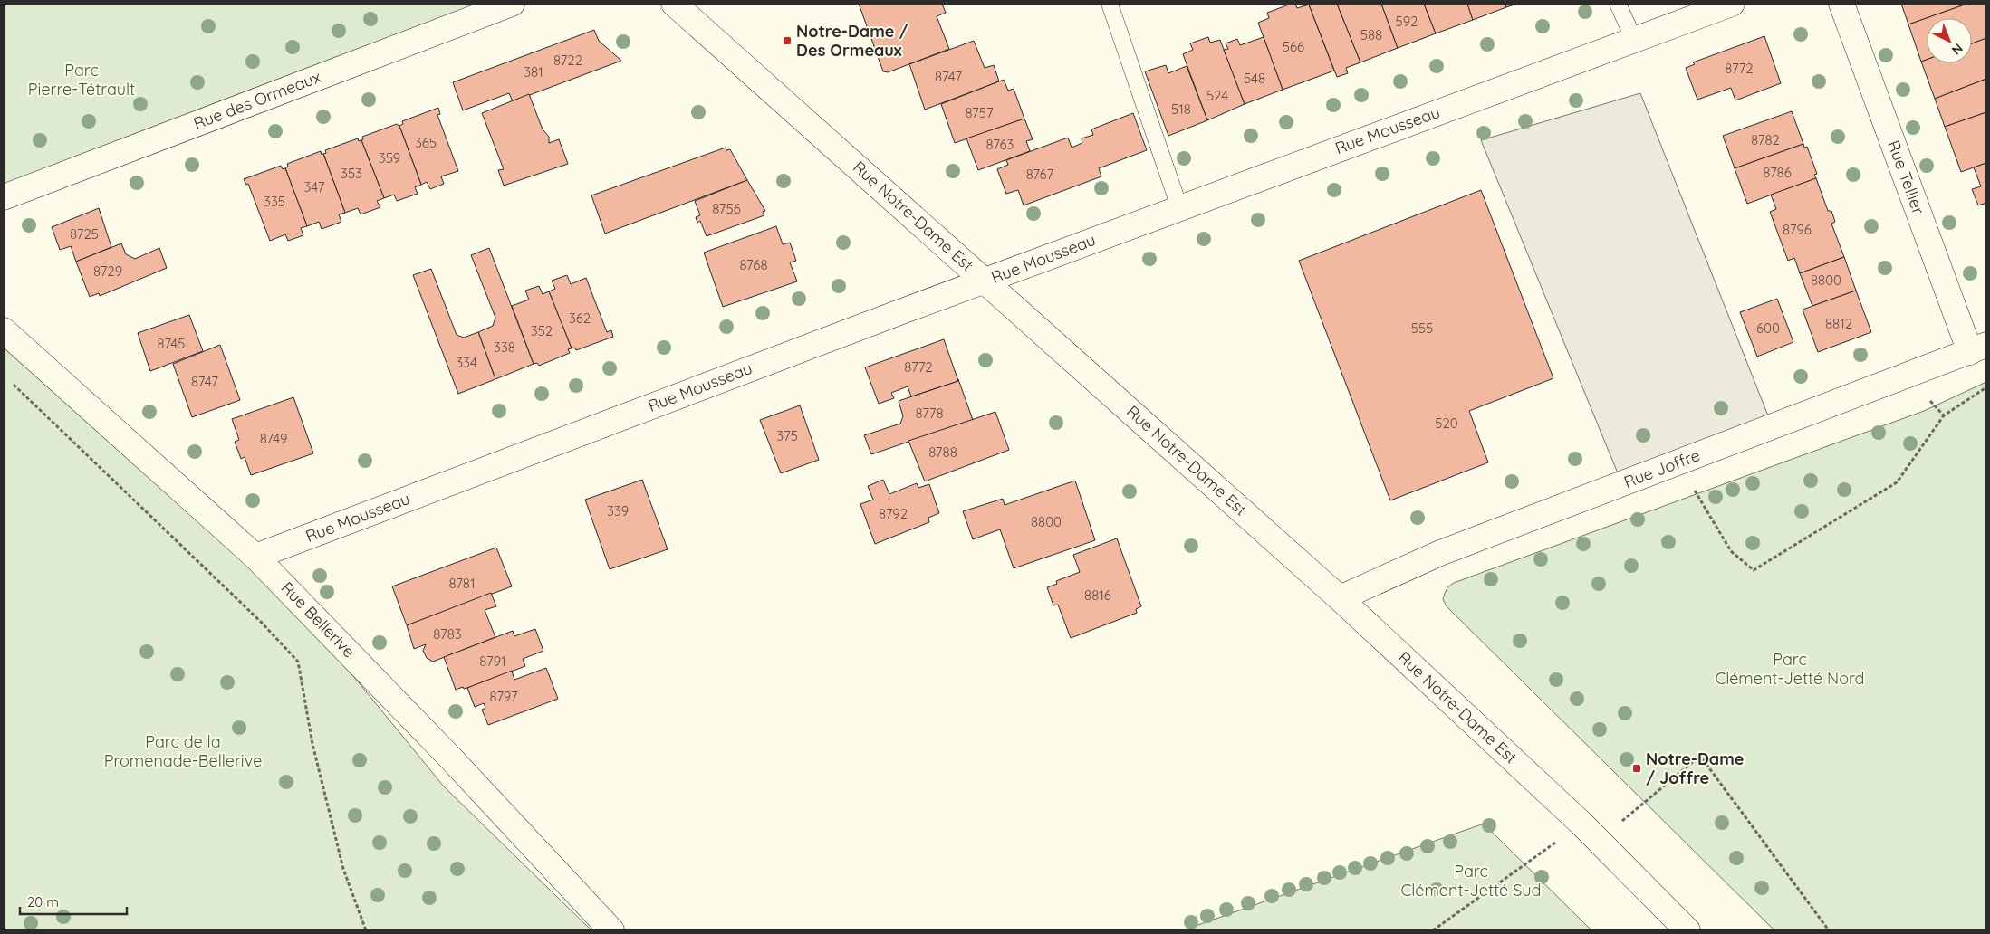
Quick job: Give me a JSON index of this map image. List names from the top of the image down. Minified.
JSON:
{"streets":{"street":["Rue des Ormeaux","Rue Mousseau","Rue Tellier","Rue Notre-Dame Est","Rue Joffre","Rue Bellerive"]},"crossings":[["Rue Mousseau","Rue Notre-Dame Est"],["Rue Mousseau","Rue Bellerive"],["Rue Tellier","Rue Joffre"],["Rue Notre-Dame Est","Rue Joffre"]],"parks":["Parc Pierre-Tétrault","Parc Clément-Jetté Nord","Parc de la Promenade-Bellerive","Parc Clément-Jetté Sud"],"places":{"transit":["Notre-Dame / Des Ormeaux","Notre-Dame / Joffre"]},"house_numbers":["592","588","566","8722","8772","381","8747","548","524","518","8757","8782","365","8763","359","8786","353","8767","347","335","8756","8796","8725","8768","8729","8800","362","8812","555","600","352","8745","338","334","8772","8747","8778","520","375","8749","8788","339","8792","8800","8781","8816","8783","8791","8797"],"scale_bar":"20 m","north":"bottom right"}
